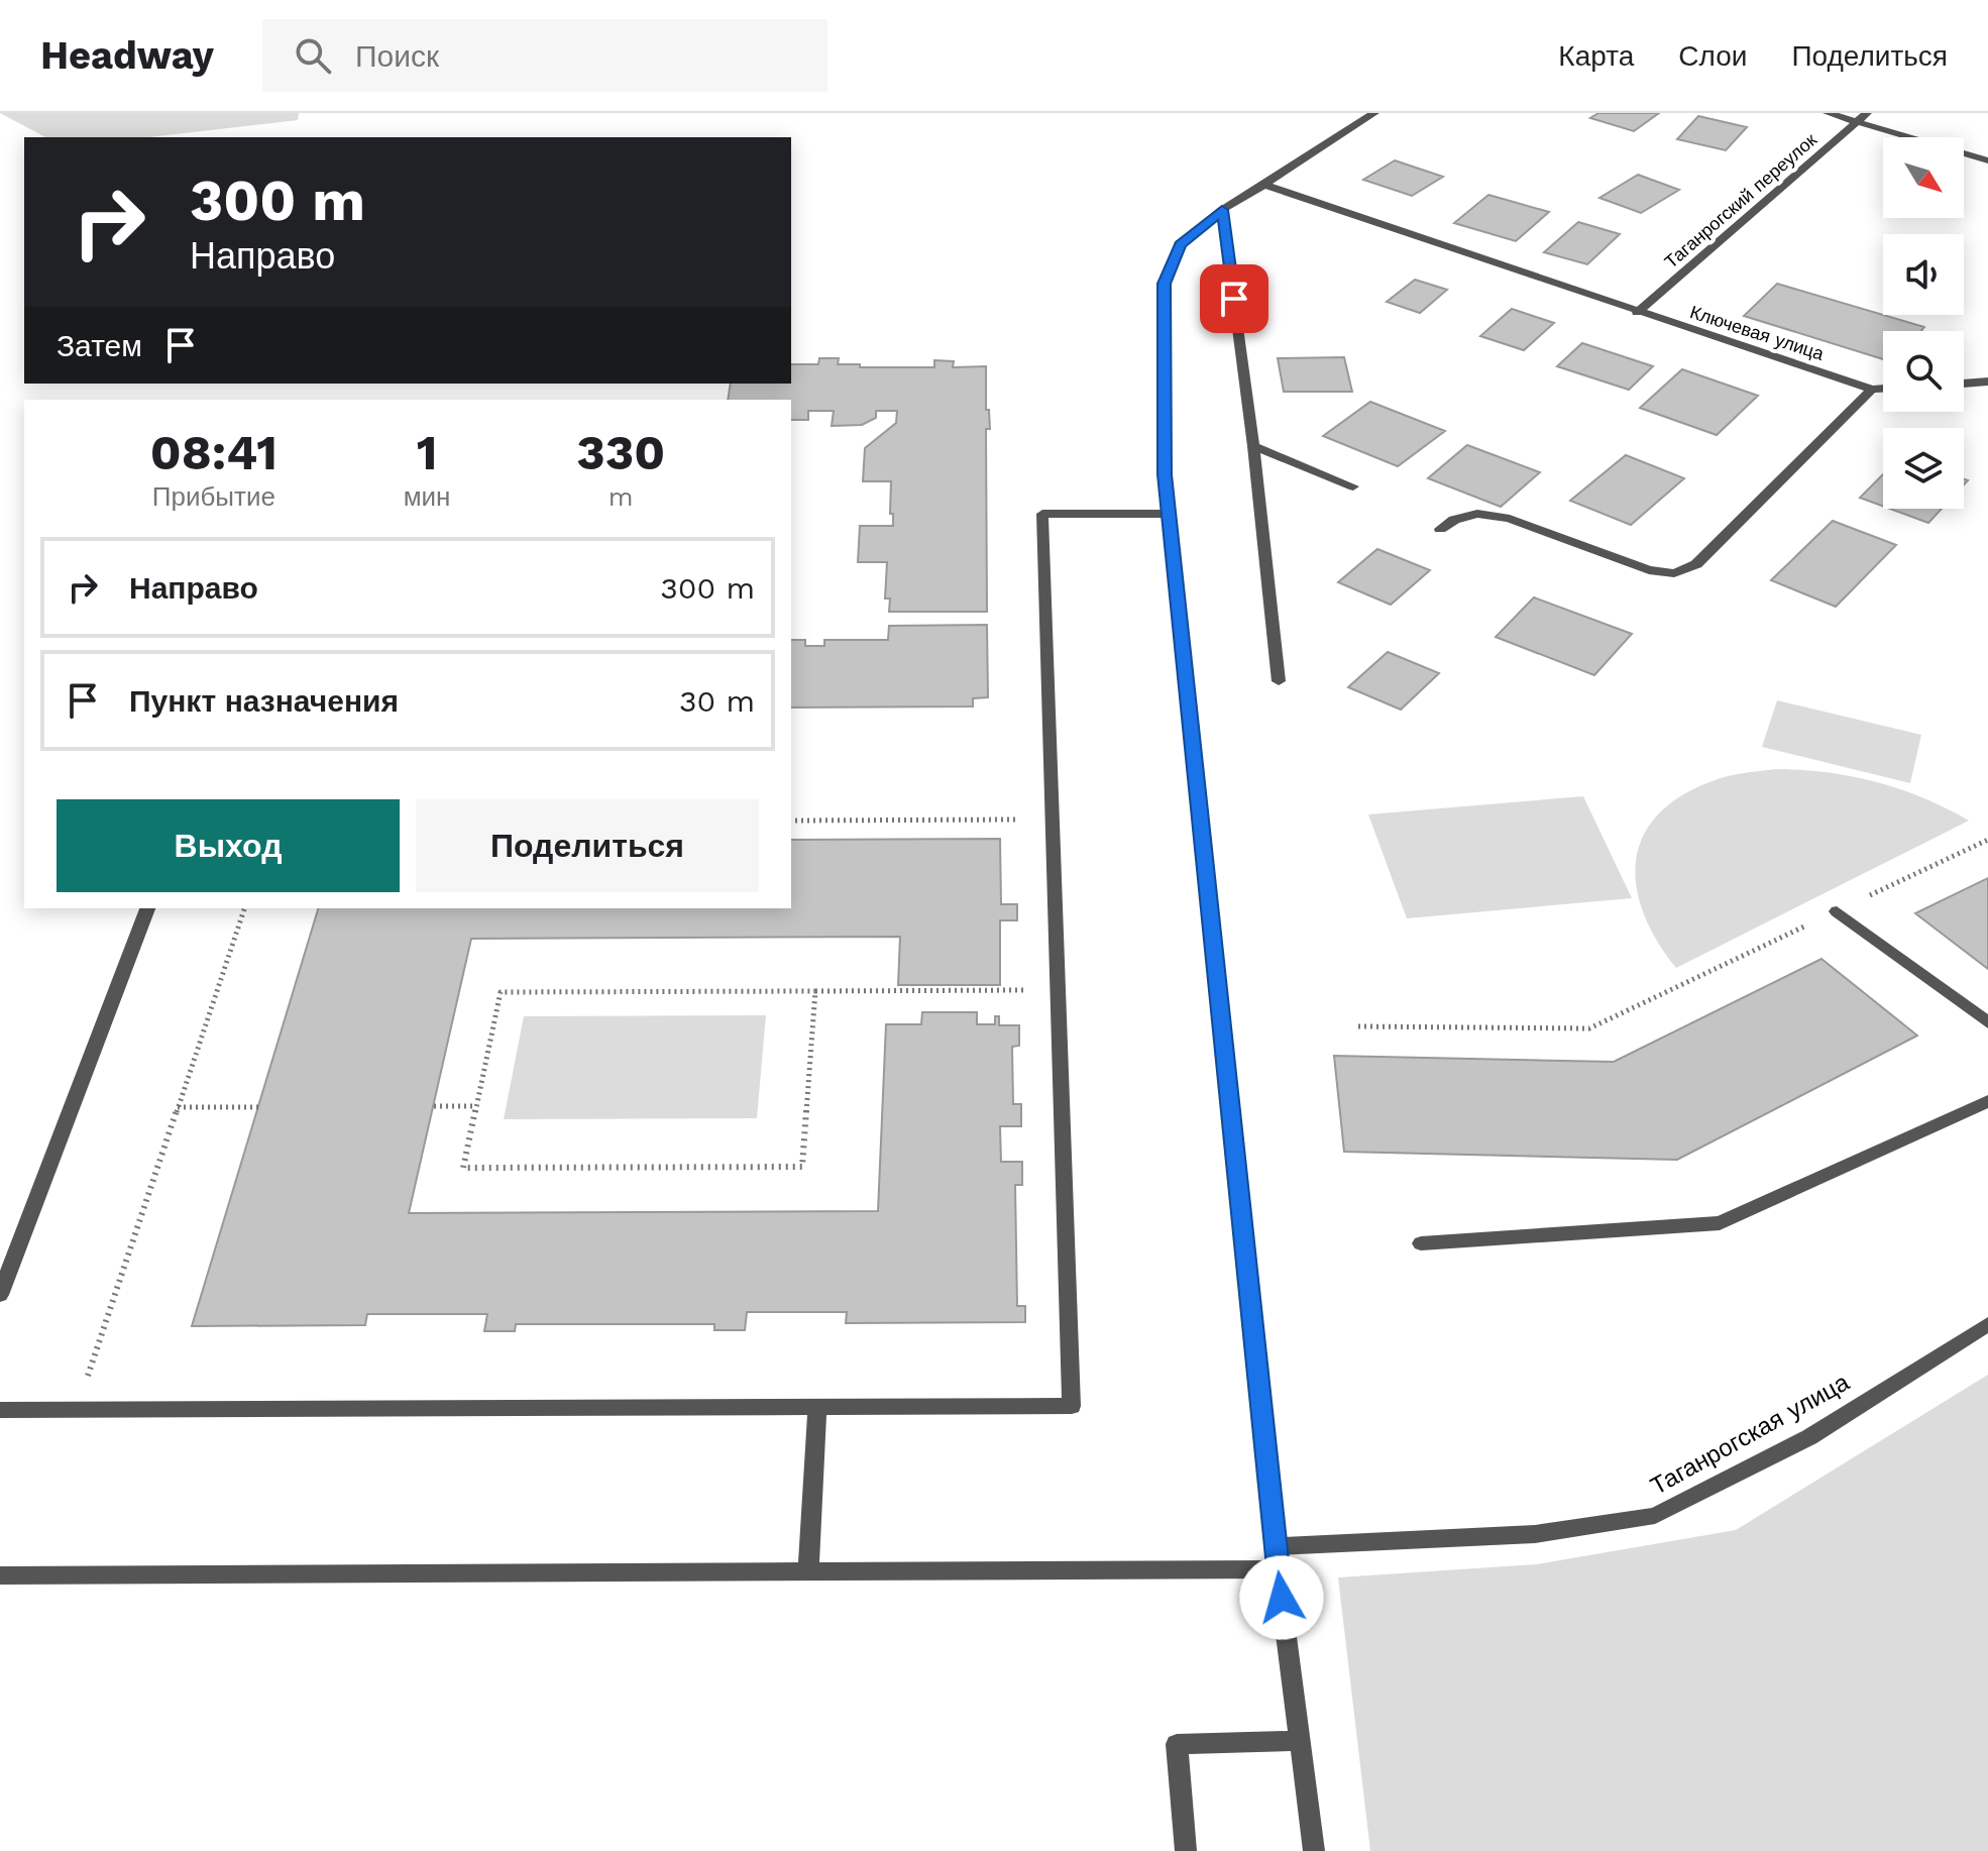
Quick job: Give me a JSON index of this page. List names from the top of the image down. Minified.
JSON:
{"streets":{"street":["Таганрогский переулок","Ключевая улица","Таганрогская улица"]},"crossings":[["Таганрогский переулок","Ключевая улица"]],"north":"bottom right","page":{"header":"Headway","search":"Поиск","nav":["Карта","Слои","Поделиться"],"turn":["300 m","Направо"],"then":"Затем","eta":["08:41","Прибытие","1","мин","330","m"],"list":[{"name":"Направо","value":"300 m"},{"name":"Пункт назначения","value":"30 m"}],"buttons":["Выход","Поделиться"]}}
